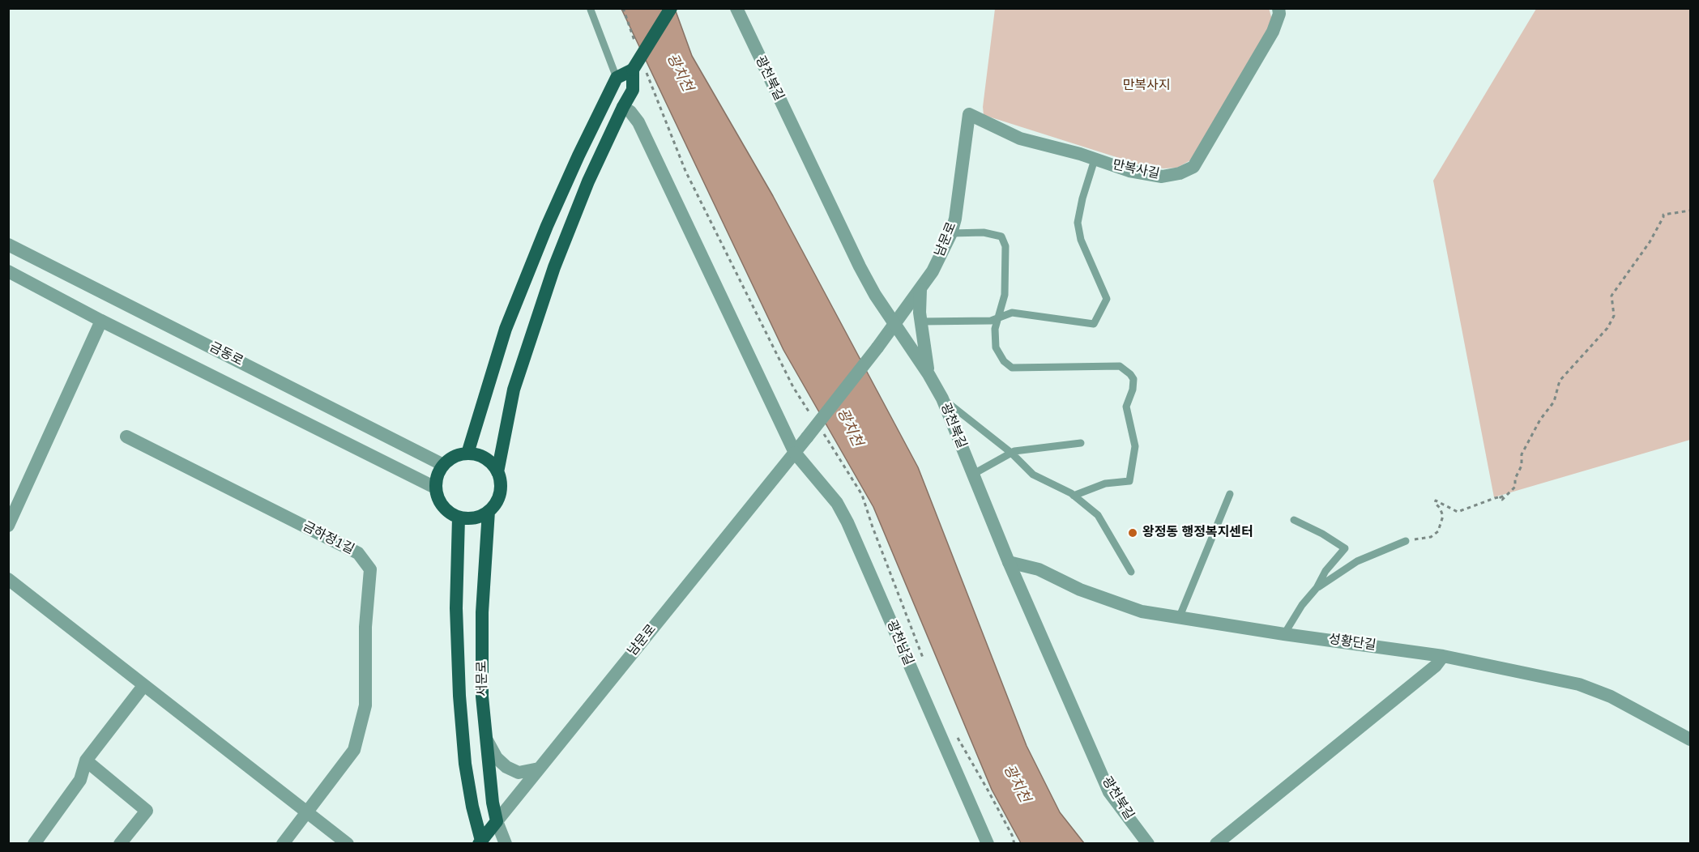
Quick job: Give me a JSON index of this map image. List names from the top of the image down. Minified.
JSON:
{"streets":{"main road":["남문로","서문로"],"street":["광천북길","만복사길","금동로","금하정1길","광천남길","성황단길"]},"crossings":[["광천북길","남문로"],["광천북길","성황단길"],["만복사길","남문로"],["남문로","광천남길"],["남문로","서문로"],["금동로","서문로"]],"water":["광치천"],"parks":["만복사지"],"places":["왕정동 행정복지센터"]}
